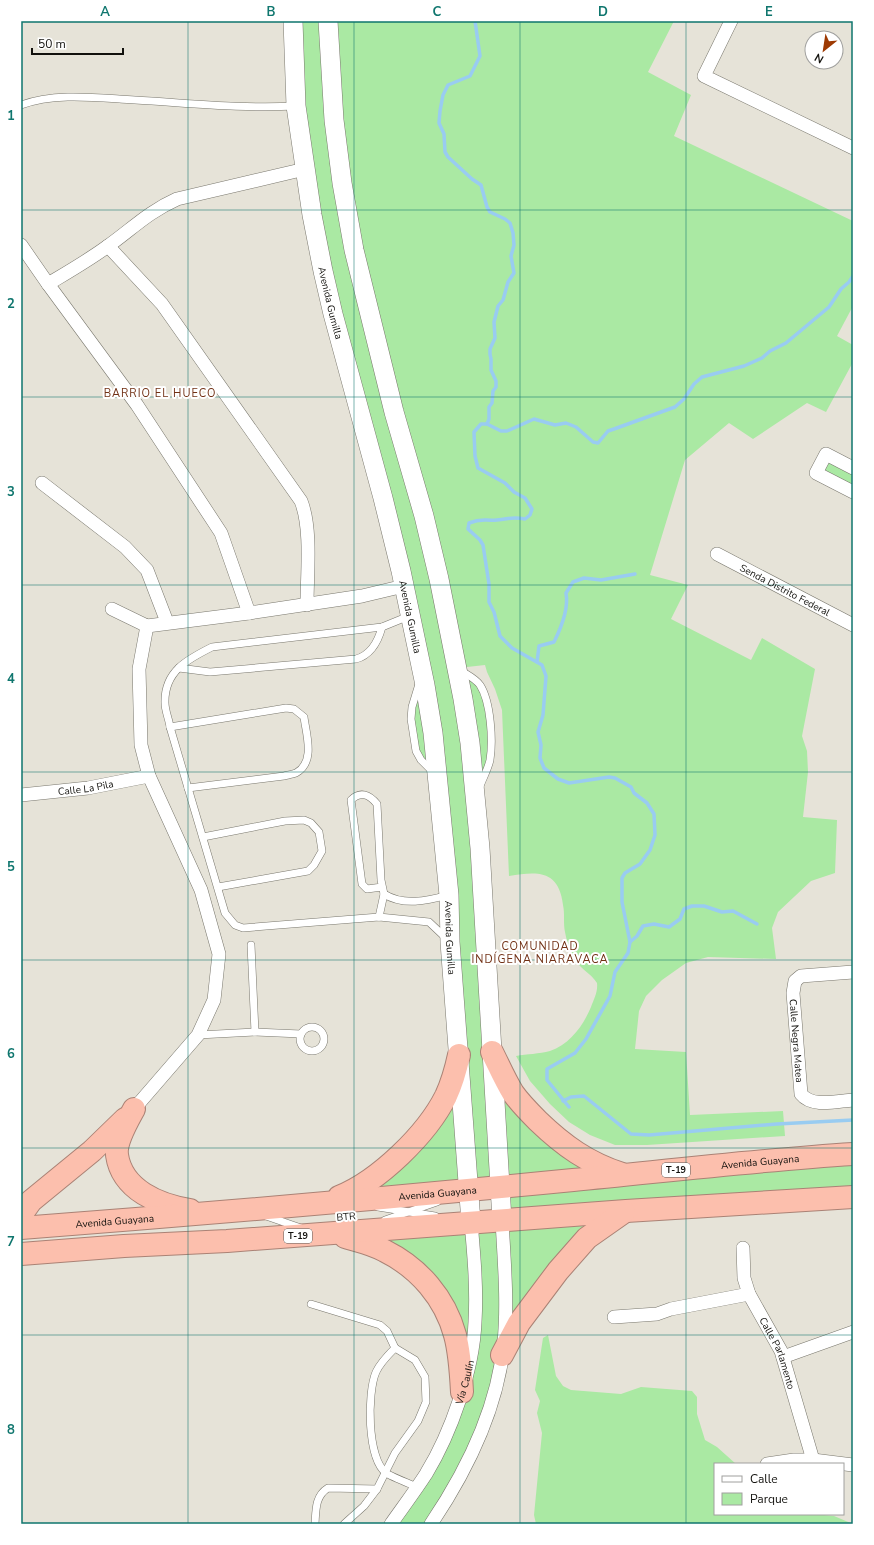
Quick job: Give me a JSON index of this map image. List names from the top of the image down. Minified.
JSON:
{"streets":{"highway":["Avenida Guayana","T-19"],"main road":["Avenida Gumilla"],"street":["Senda Distrito Federal","Calle La Pila","Calle Negra Matea","Calle Parlamento","Vía Caulín"],"lane":["BTR"]},"crossings":[["Avenida Gumilla","Avenida Guayana"],["Avenida Gumilla","T-19"],["Avenida Gumilla","BTR"],["Avenida Gumilla","Vía Caulín"],["Avenida Guayana","BTR"],["T-19","BTR"],["T-19","Vía Caulín"],["BTR","Vía Caulín"]],"districts":["BARRIO EL HUECO","COMUNIDAD INDÍGENA NIARAVACA"],"legend":["Calle","Parque"],"scale_bar":"50 m","north":"bottom left","grid":{"columns":["A","B","C","D","E"],"rows":["1","2","3","4","5","6","7","8"]}}
